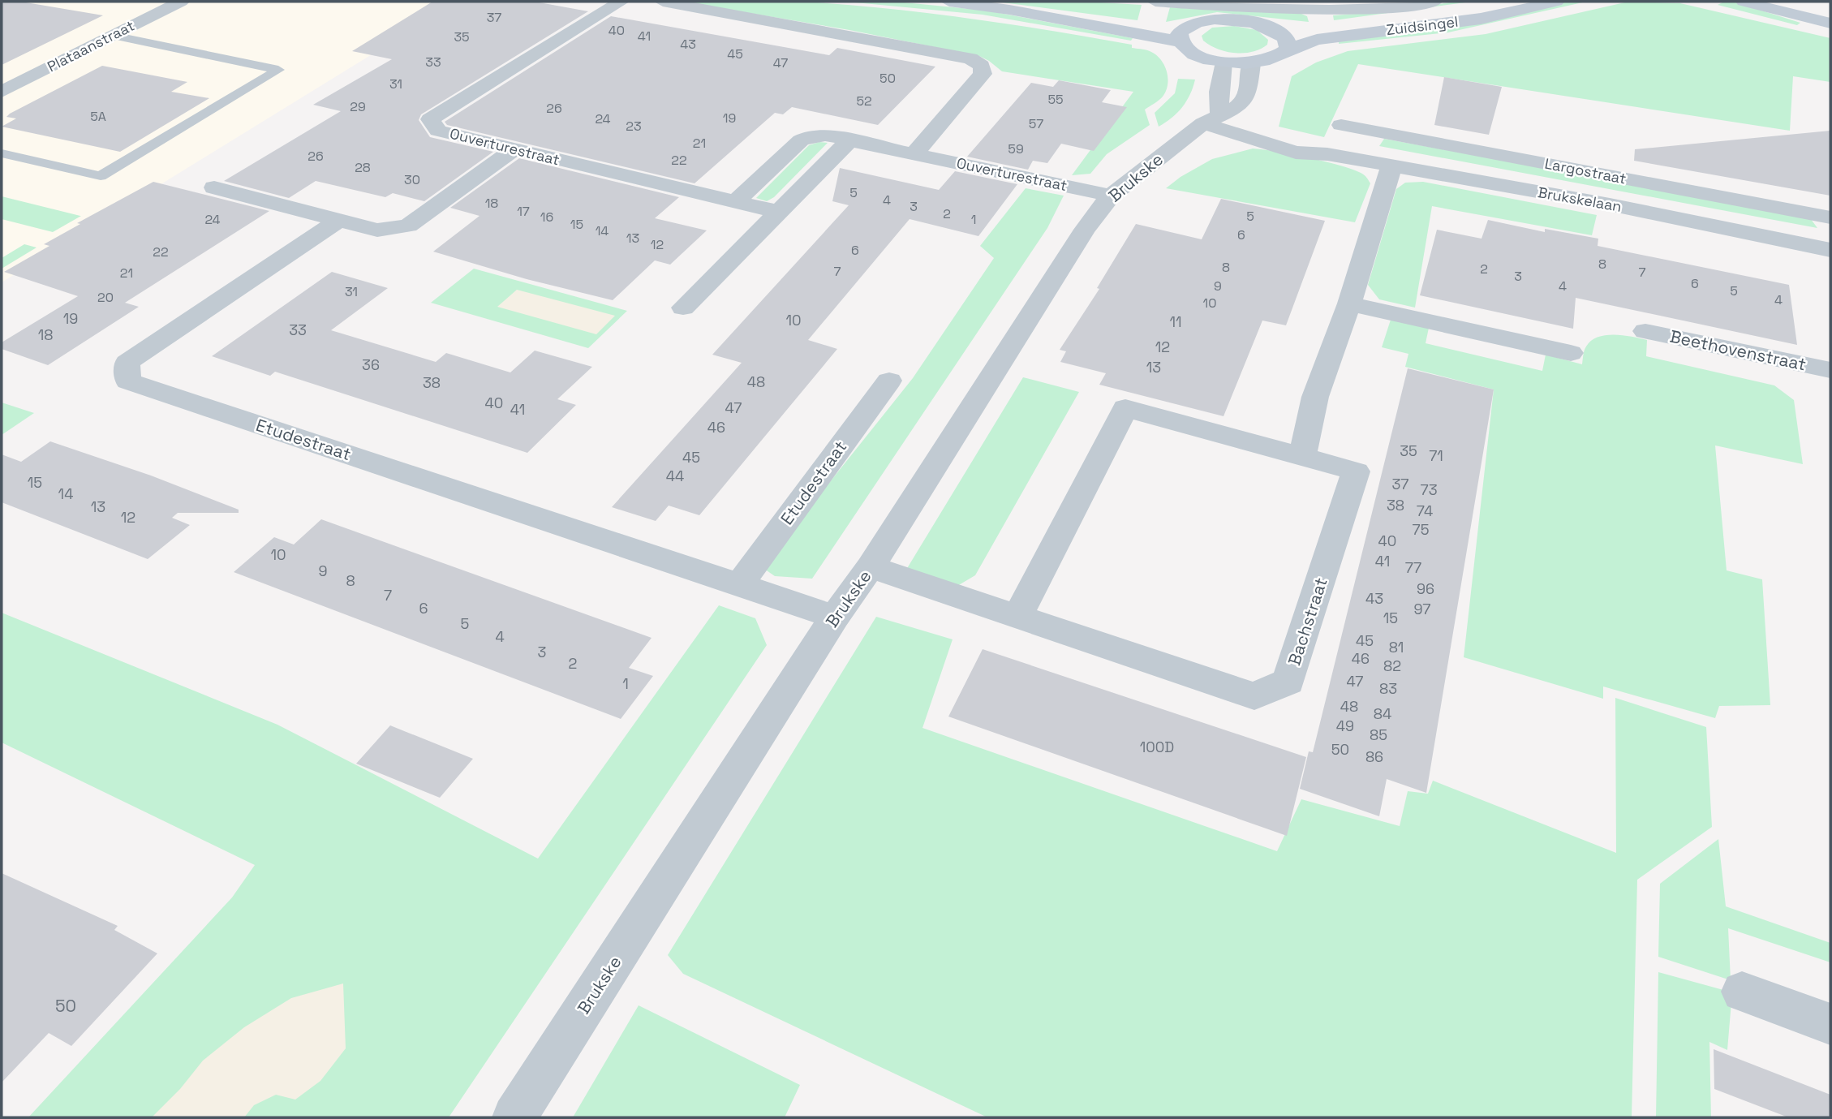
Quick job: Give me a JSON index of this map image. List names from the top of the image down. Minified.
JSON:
{"streets":{"main road":["Zuidsingel"],"street":["Plataanstraat","Ouverturestraat","Largostraat","Brukske","Brukskelaan","Beethovenstraat","Etudestraat","Bachstraat"]},"crossings":[["Zuidsingel","Brukske"],["Ouverturestraat","Brukske"],["Brukske","Brukskelaan"],["Brukske","Etudestraat"],["Brukske","Bachstraat"]],"house_numbers":["37","40","41","35","43","45","33","47","50","31","55","52","29","26","5A","19","24","57","23","21","59","26","22","28","30","5","4","18","3","17","2","5","16","24","1","15","14","6","13","12","6","22","8","8","2","7","7","21","3","6","9","4","5","31","20","4","10","19","10","11","33","18","12","36","13","48","38","40","47","41","46","35","71","45","44","15","37","73","14","38","13","74","12","75","40","10","41","77","9","8","96","7","43","6","97","15","5","4","45","81","3","46","2","82","47","1","83","48","84","49","85","100D","50","86","50"]}
